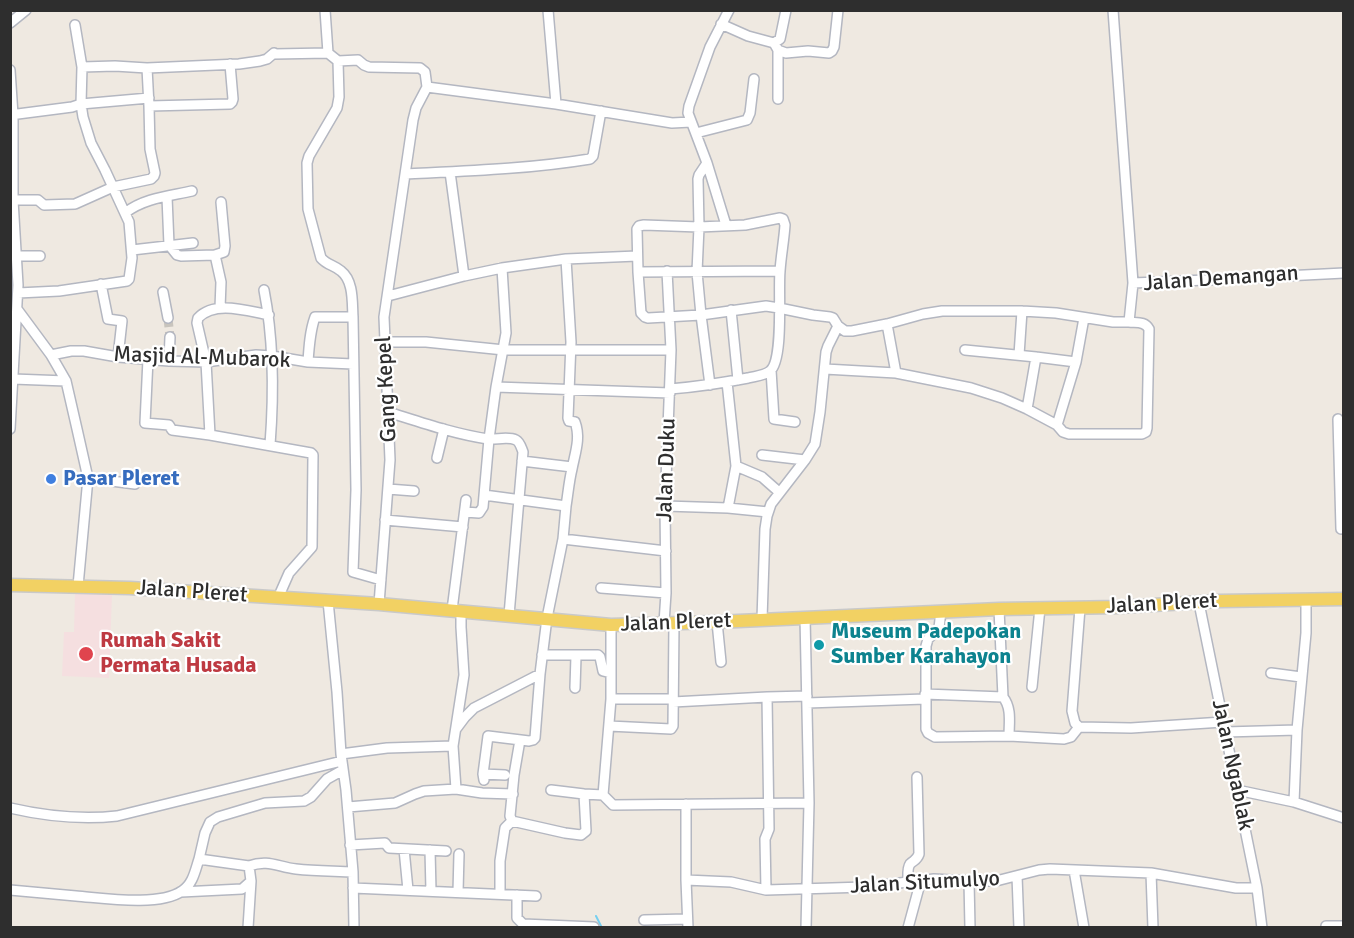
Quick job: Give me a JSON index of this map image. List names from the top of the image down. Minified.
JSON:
{"streets":{"main road":["Jalan Pleret"],"street":["Jalan Demangan","Masjid Al-Mubarok","Gang Kepel","Jalan Duku","Jalan Ngablak","Jalan Situmulyo"]},"crossings":[["Gang Kepel","Jalan Pleret"],["Jalan Duku","Jalan Pleret"],["Jalan Pleret","Jalan Ngablak"],["Jalan Ngablak","Jalan Situmulyo"]],"places":["Pasar Pleret","Museum Padepokan Sumber Karahayon","Rumah Sakit Permata Husada"]}
